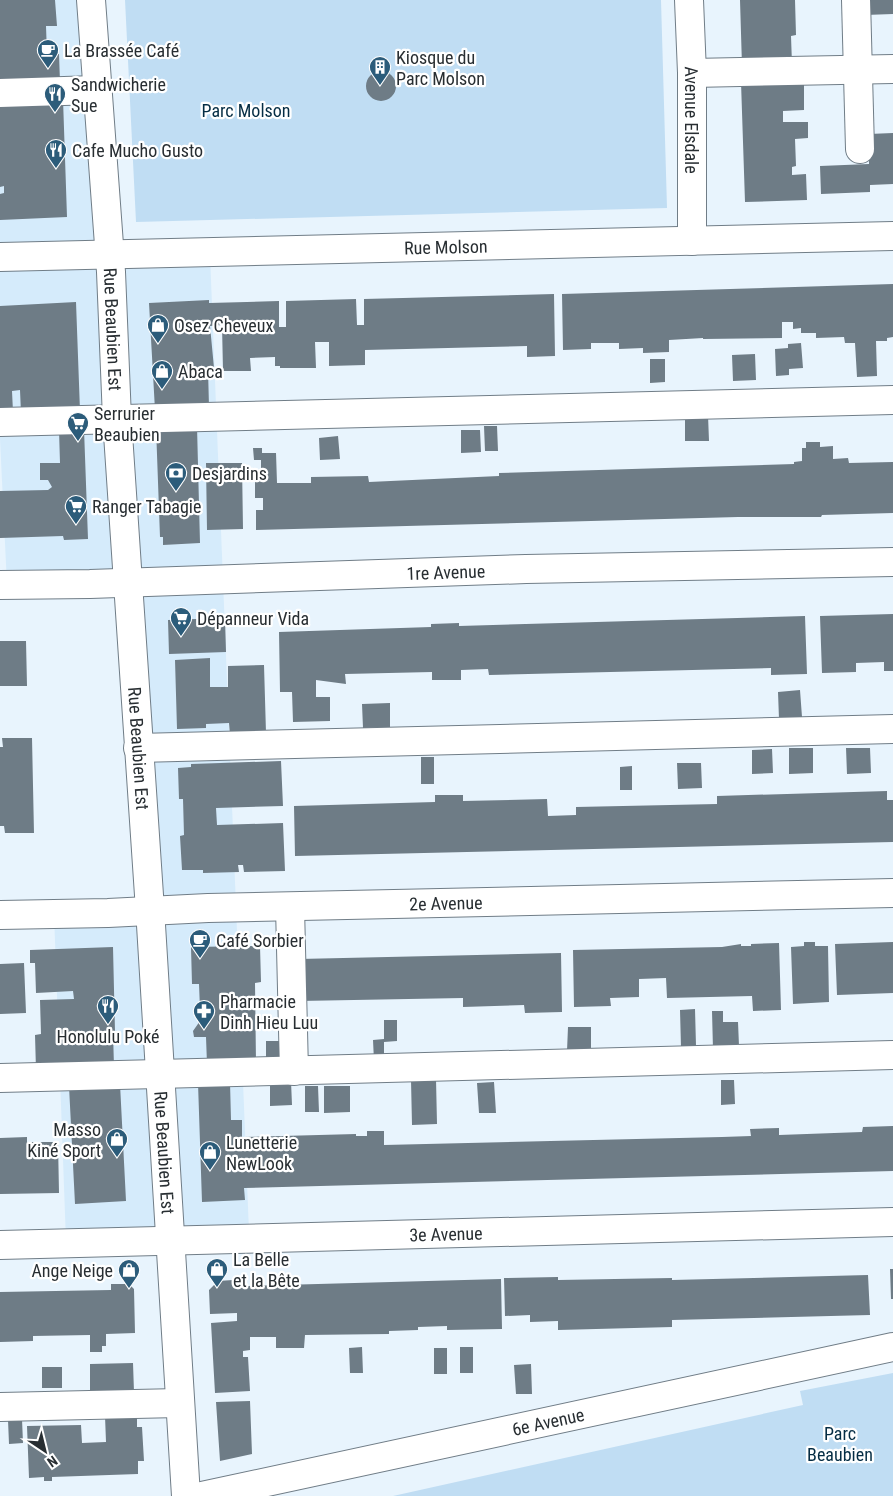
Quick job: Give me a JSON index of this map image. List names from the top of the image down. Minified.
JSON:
{"streets":{"street":["Avenue Elsdale","Rue Molson","Rue Beaubien Est","1re Avenue","2e Avenue","3e Avenue","6e Avenue"]},"crossings":[["Avenue Elsdale","Rue Molson"],["Rue Molson","Rue Beaubien Est"],["Rue Beaubien Est","1re Avenue"],["Rue Beaubien Est","2e Avenue"],["Rue Beaubien Est","3e Avenue"]],"parks":["Parc Molson","Parc Beaubien"],"places":{"cafe":["La Brassée Café","Café Sorbier"],"building":["Kiosque du Parc Molson"],"restaurant":["Sandwicherie Sue","Cafe Mucho Gusto","Honolulu Poké"],"shop":["Osez Cheveux","Abaca","Masso Kiné Sport","Lunetterie NewLook","La Belle et la Bête","Ange Neige"],"supermarket":["Serrurier Beaubien","Ranger Tabagie","Dépanneur Vida"],"bank":["Desjardins"],"pharmacy":["Pharmacie Dinh Hieu Luu"]},"north":"bottom right"}
